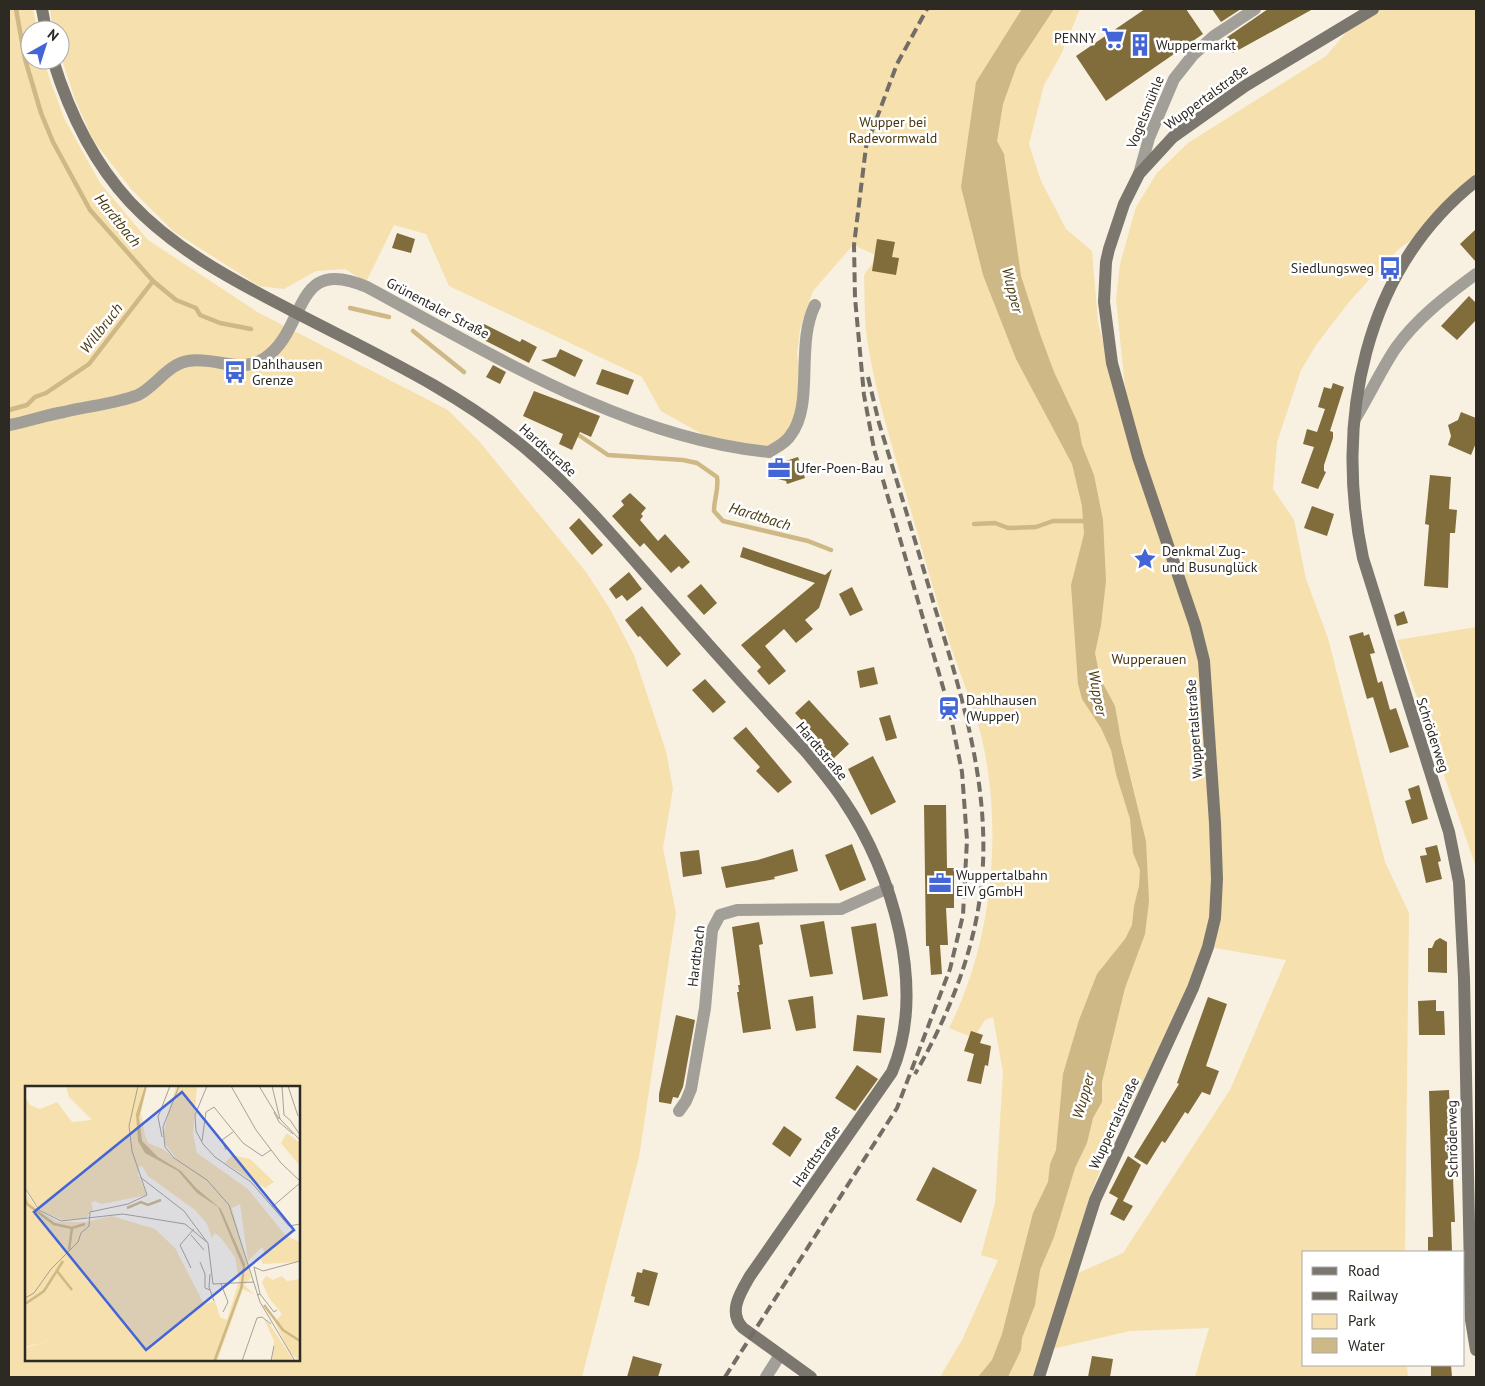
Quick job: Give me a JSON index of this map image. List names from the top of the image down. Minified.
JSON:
{"streets":{"main road":["Wuppertalstraße","Hardtstraße","Schröderweg"],"street":["Vogelsmühle","Grünentaler Straße","Hardtbach"]},"crossings":[["Wuppertalstraße","Vogelsmühle"],["Grünentaler Straße","Hardtstraße"],["Hardtstraße","Hardtbach"]],"water":["Hardtbach","Wupper","Willbruch"],"parks":["Wupper bei Radevormwald","Wupperauen"],"places":{"supermarket":["PENNY"],"building":["Wuppermarkt"],"bus stop":["Siedlungsweg","Dahlhausen Grenze"],"office":["Ufer-Poen-Bau","Wuppertalbahn EIV gGmbH"],"place":["Denkmal Zug- und Busunglück"],"station":["Dahlhausen (Wupper)"]},"legend":["Road","Railway","Park","Water"],"north":"top right"}
